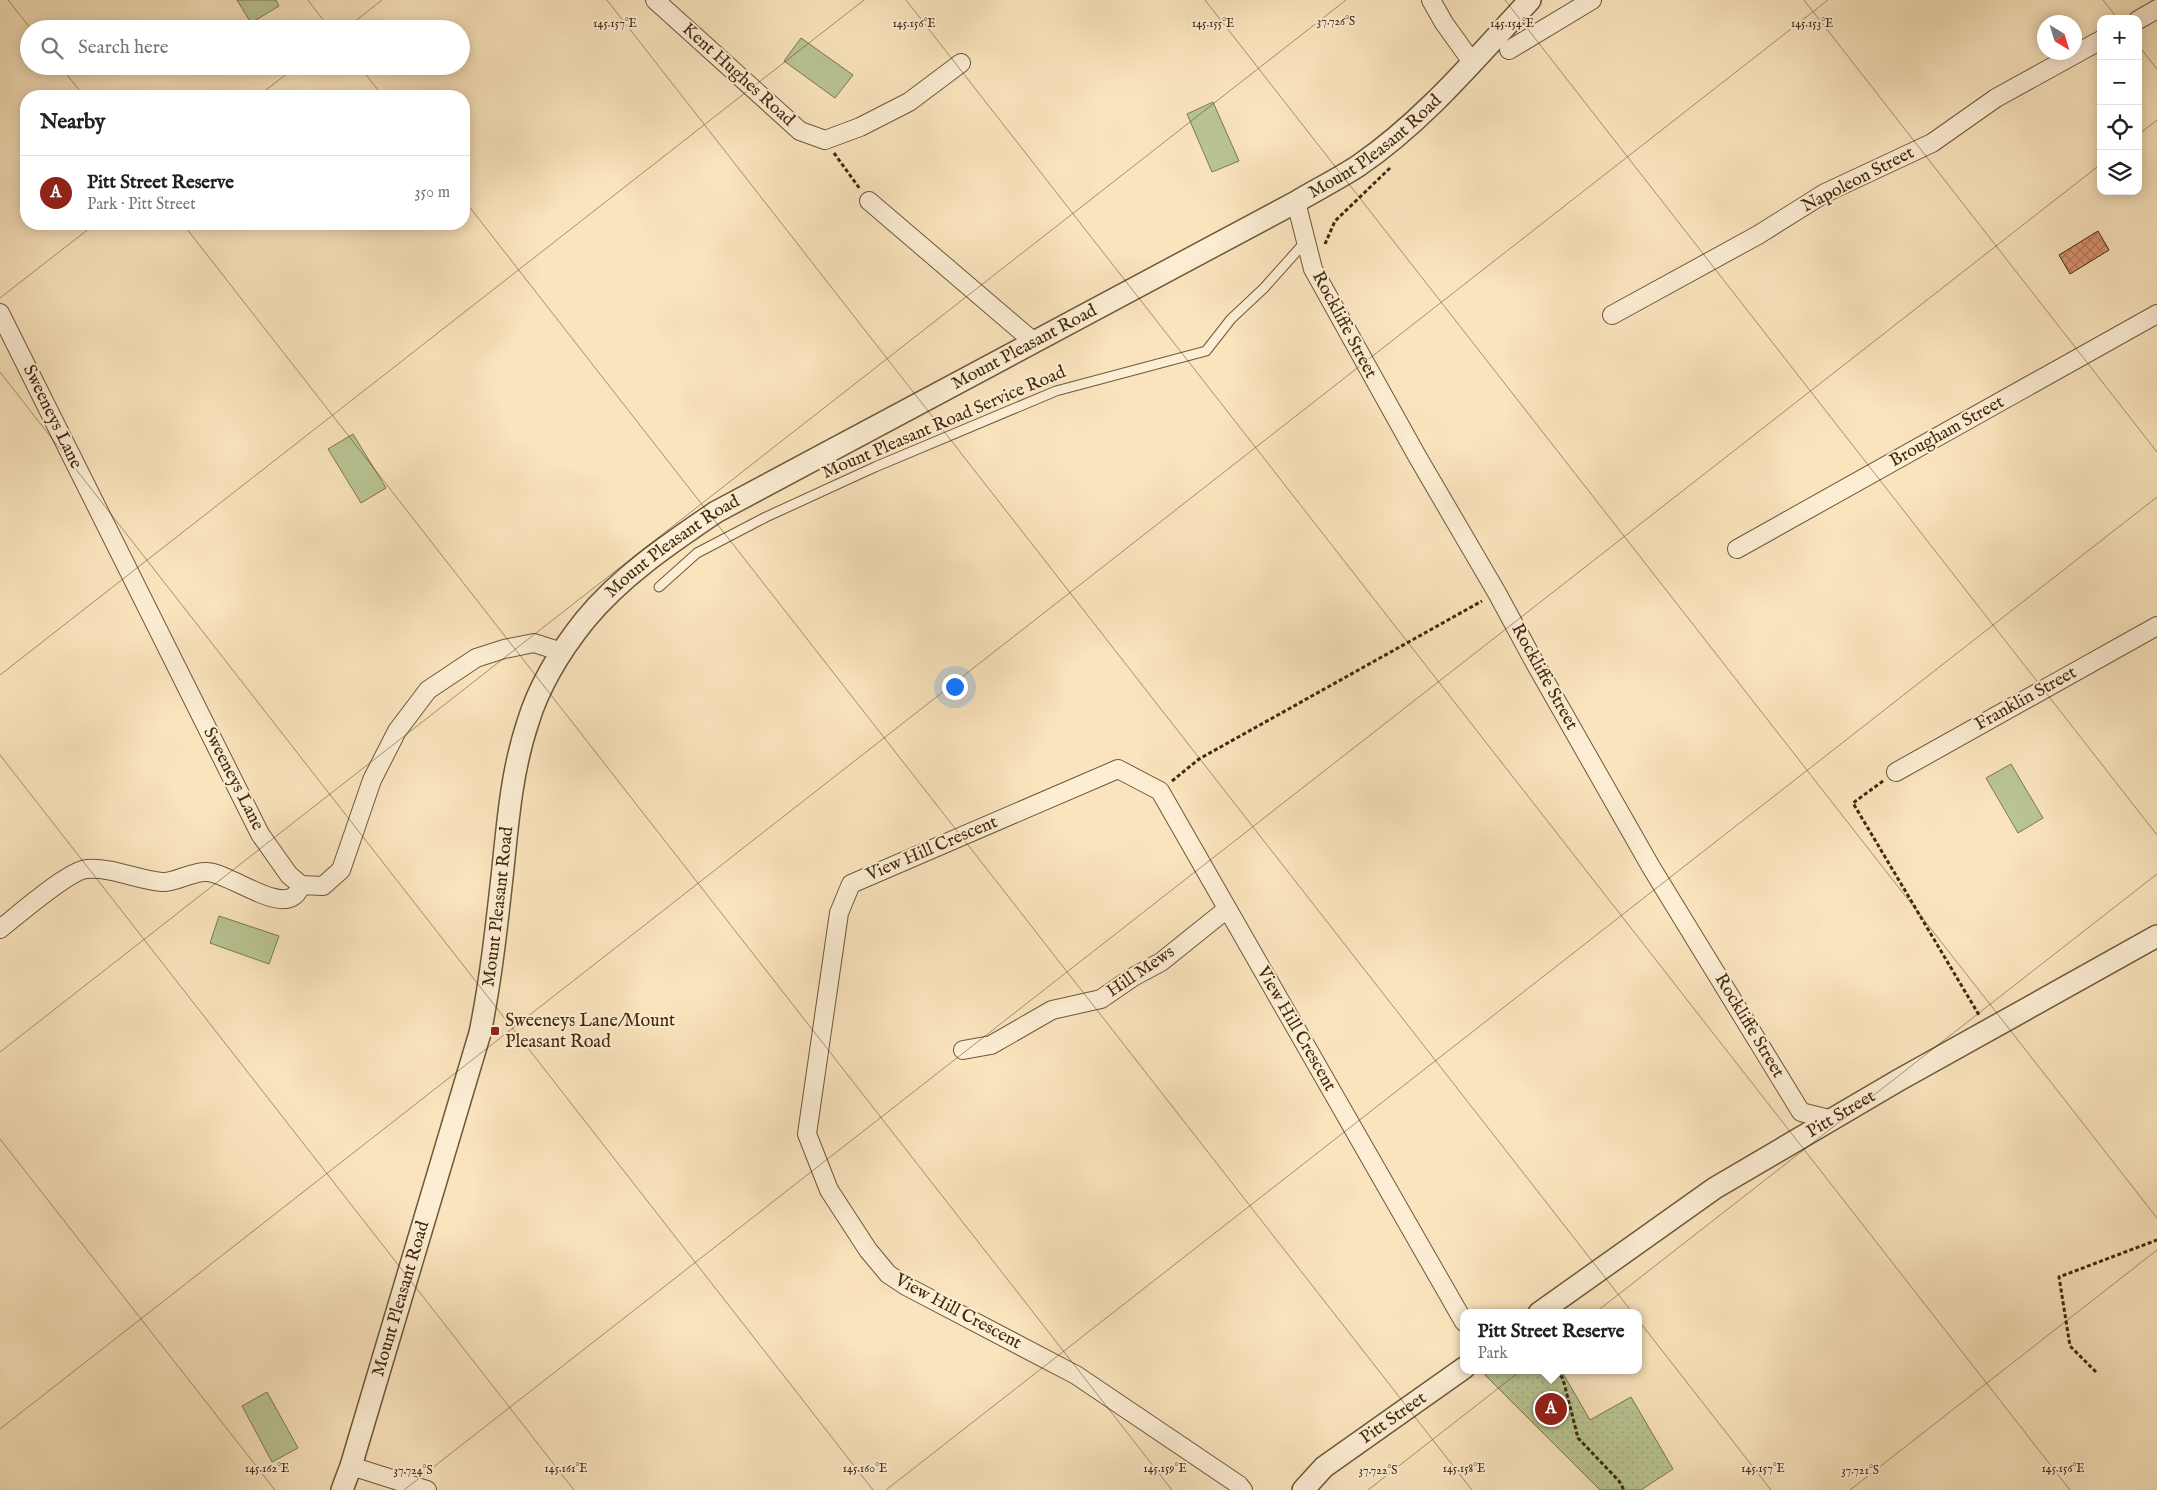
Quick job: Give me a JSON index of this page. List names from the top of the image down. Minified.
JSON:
{"streets":{"street":["Kent Hughes Road","Mount Pleasant Road","Napoleon Street","Rockliffe Street","Sweeneys Lane","Brougham Street","Franklin Street","View Hill Crescent","Hill Mews","Pitt Street"],"lane":["Mount Pleasant Road Service Road"]},"crossings":[["Mount Pleasant Road","Rockliffe Street"],["Rockliffe Street","Mount Pleasant Road Service Road"],["Rockliffe Street","Pitt Street"],["View Hill Crescent","Hill Mews"]],"places":{"transit":["Sweeneys Lane/Mount Pleasant Road"]},"north":"bottom right","page":{"map_buttons":["+","−"],"search":"Search here","heading":"Nearby","list":[{"mark":"A","name":"Pitt Street Reserve","note":"Park · Pitt Street","value":"350 m"}],"popup":["Pitt Street Reserve","Park"],"pins":"A"},"coordinates":["37.726°S","145.157°E","145.156°E","145.155°E","145.154°E","145.153°E","145.162°E","145.161°E","145.160°E","145.159°E","145.158°E","37.724°S","37.722°S","37.721°S"]}
